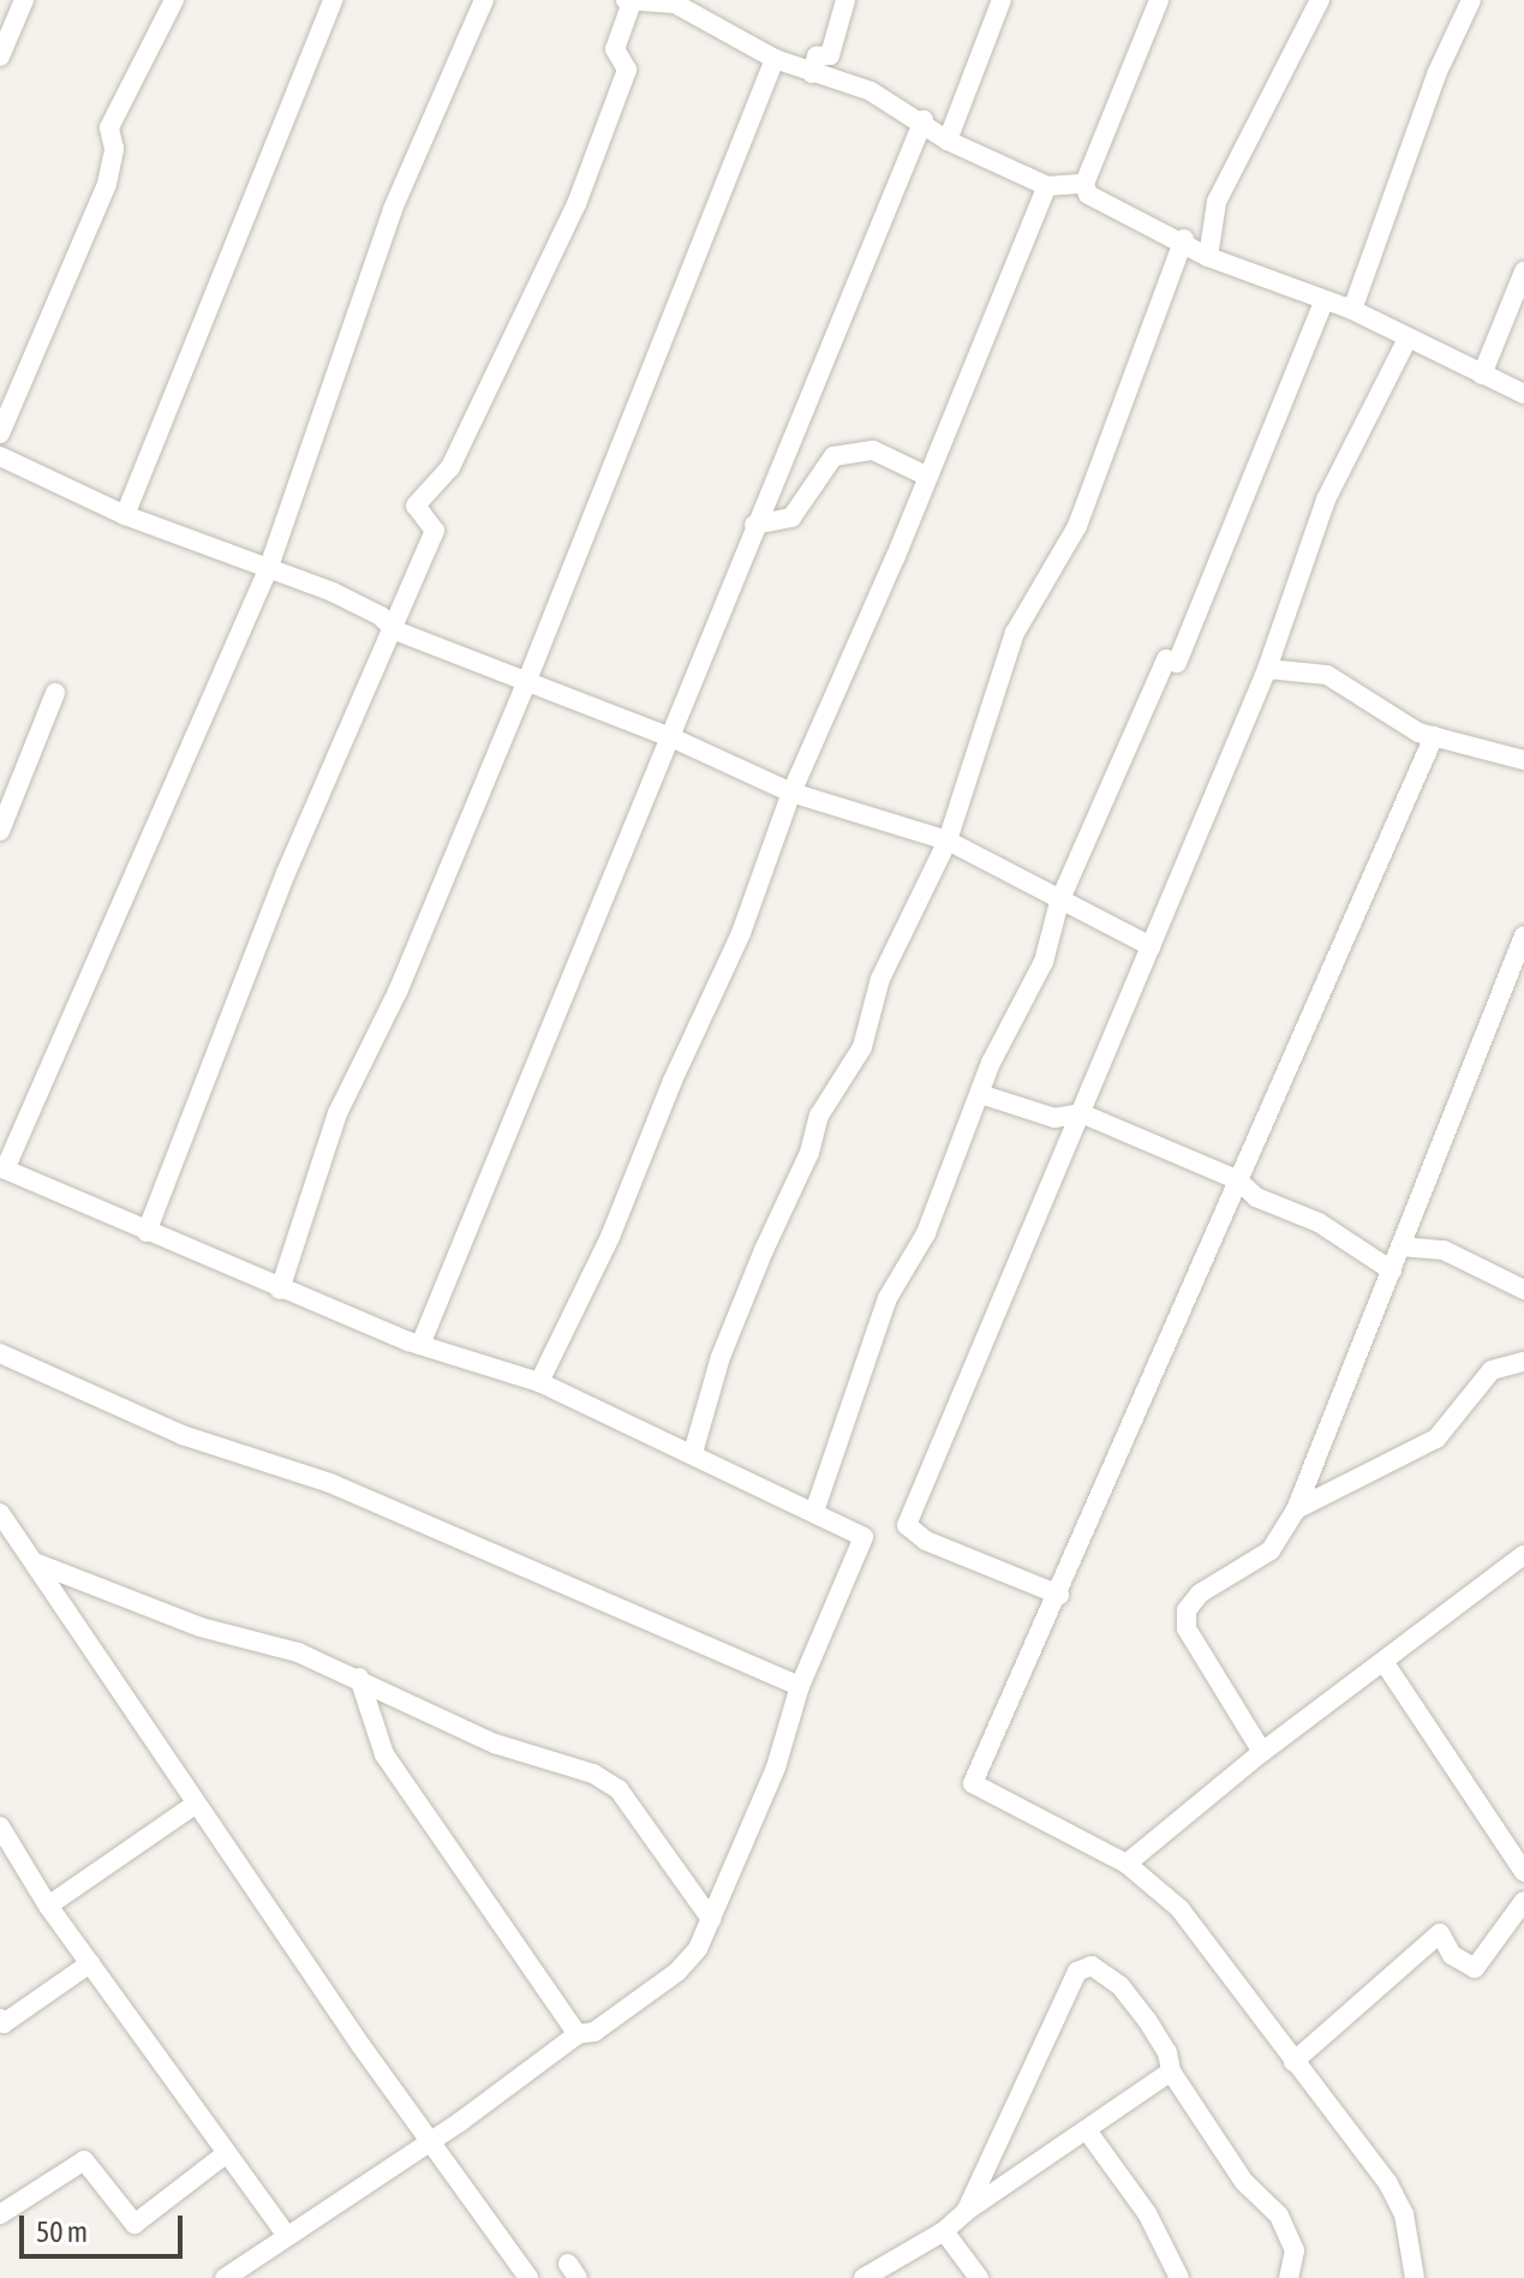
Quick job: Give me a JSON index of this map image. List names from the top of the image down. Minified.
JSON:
{"scale_bar":"50 m"}
